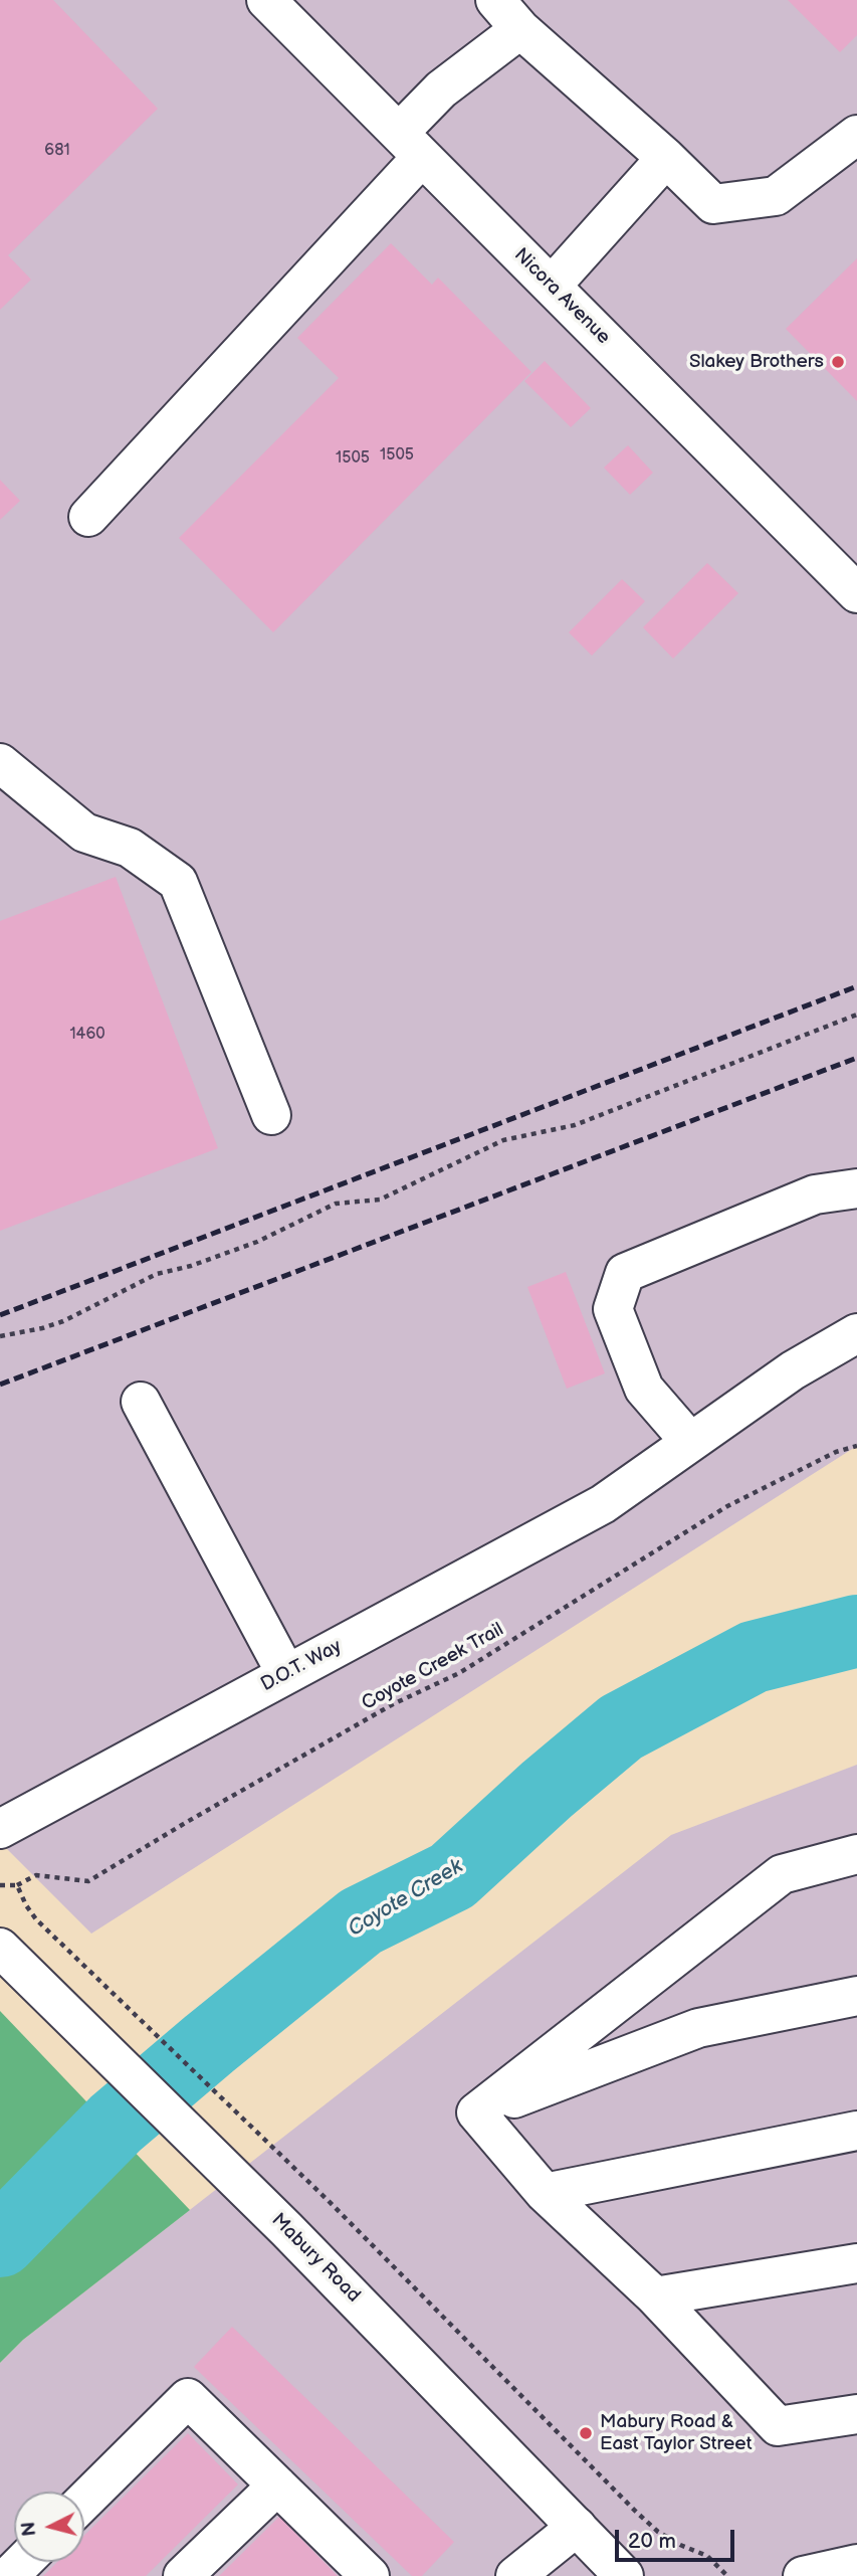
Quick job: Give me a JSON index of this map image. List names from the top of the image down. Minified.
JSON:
{"streets":{"street":["Nicora Avenue","D.O.T. Way","Mabury Road"],"path":["Coyote Creek Trail"]},"water":["Coyote Creek"],"places":["Slakey Brothers","Mabury Road & East Taylor Street"],"house_numbers":["681","1505","1505","1460"],"scale_bar":"20 m","north":"left"}
